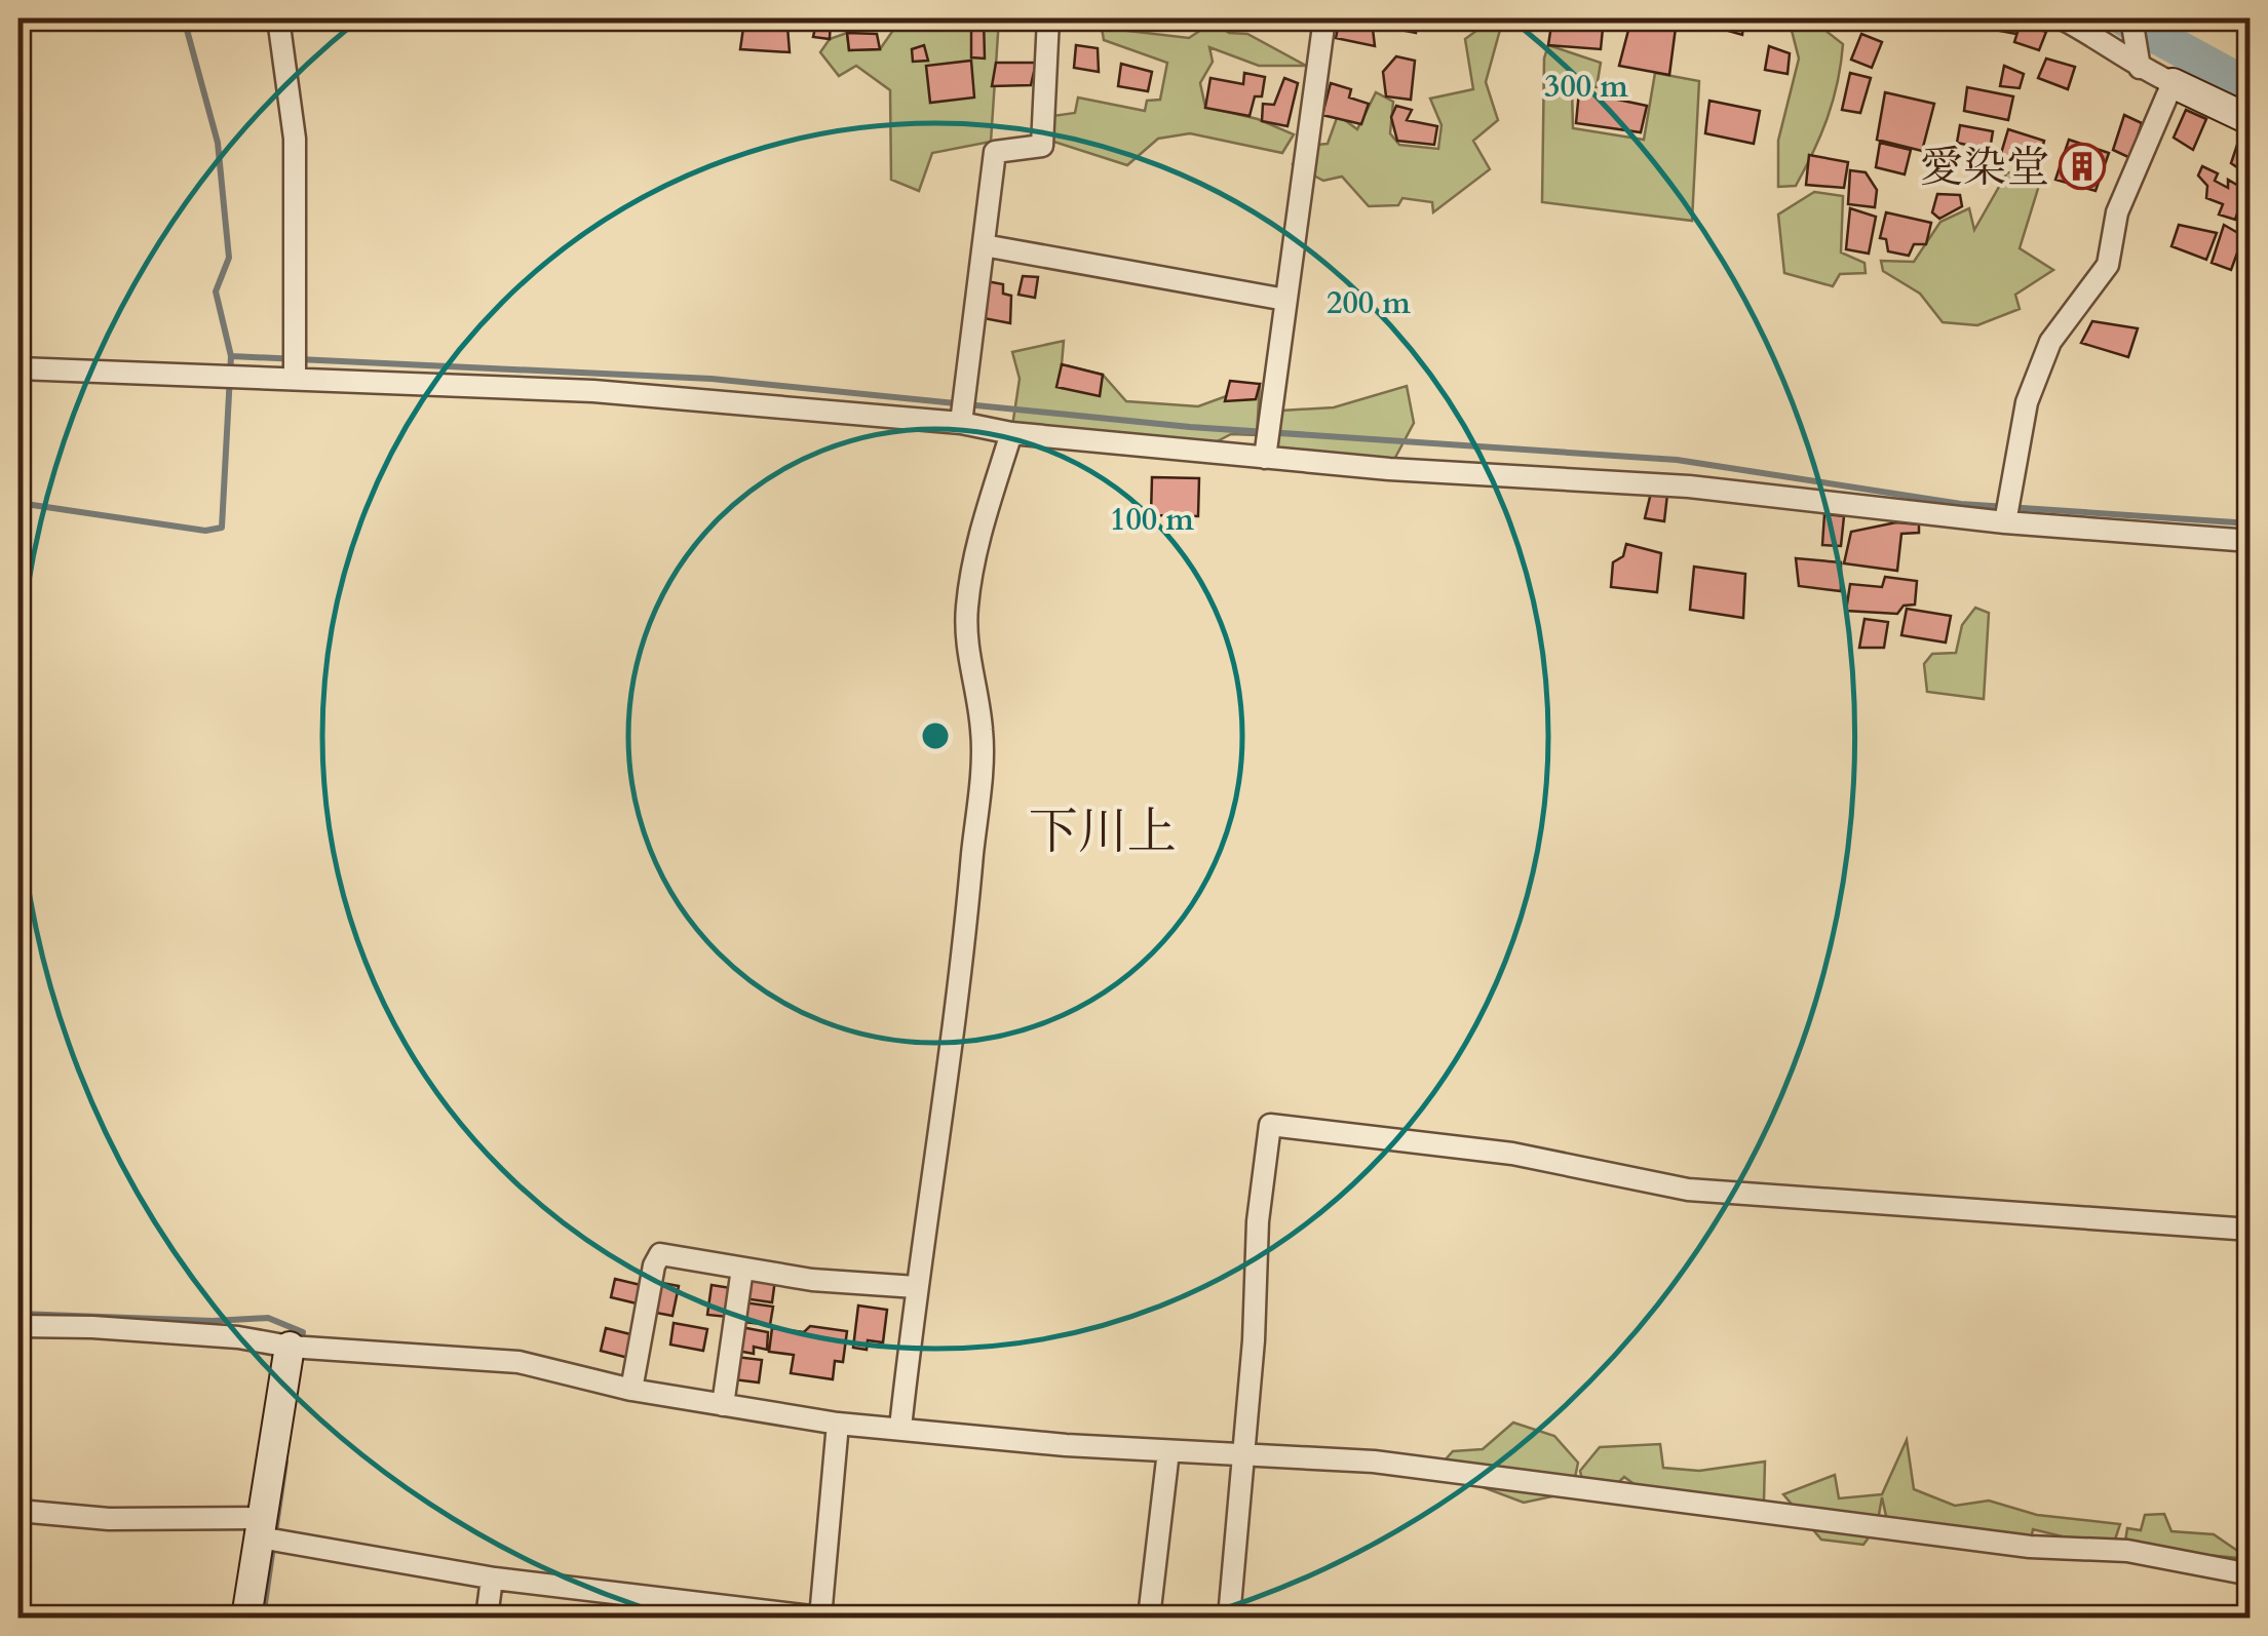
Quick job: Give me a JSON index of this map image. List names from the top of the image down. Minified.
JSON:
{"districts":["下川上"],"places":{"building":["愛染堂"]},"rings":["300 m","200 m","100 m"]}
